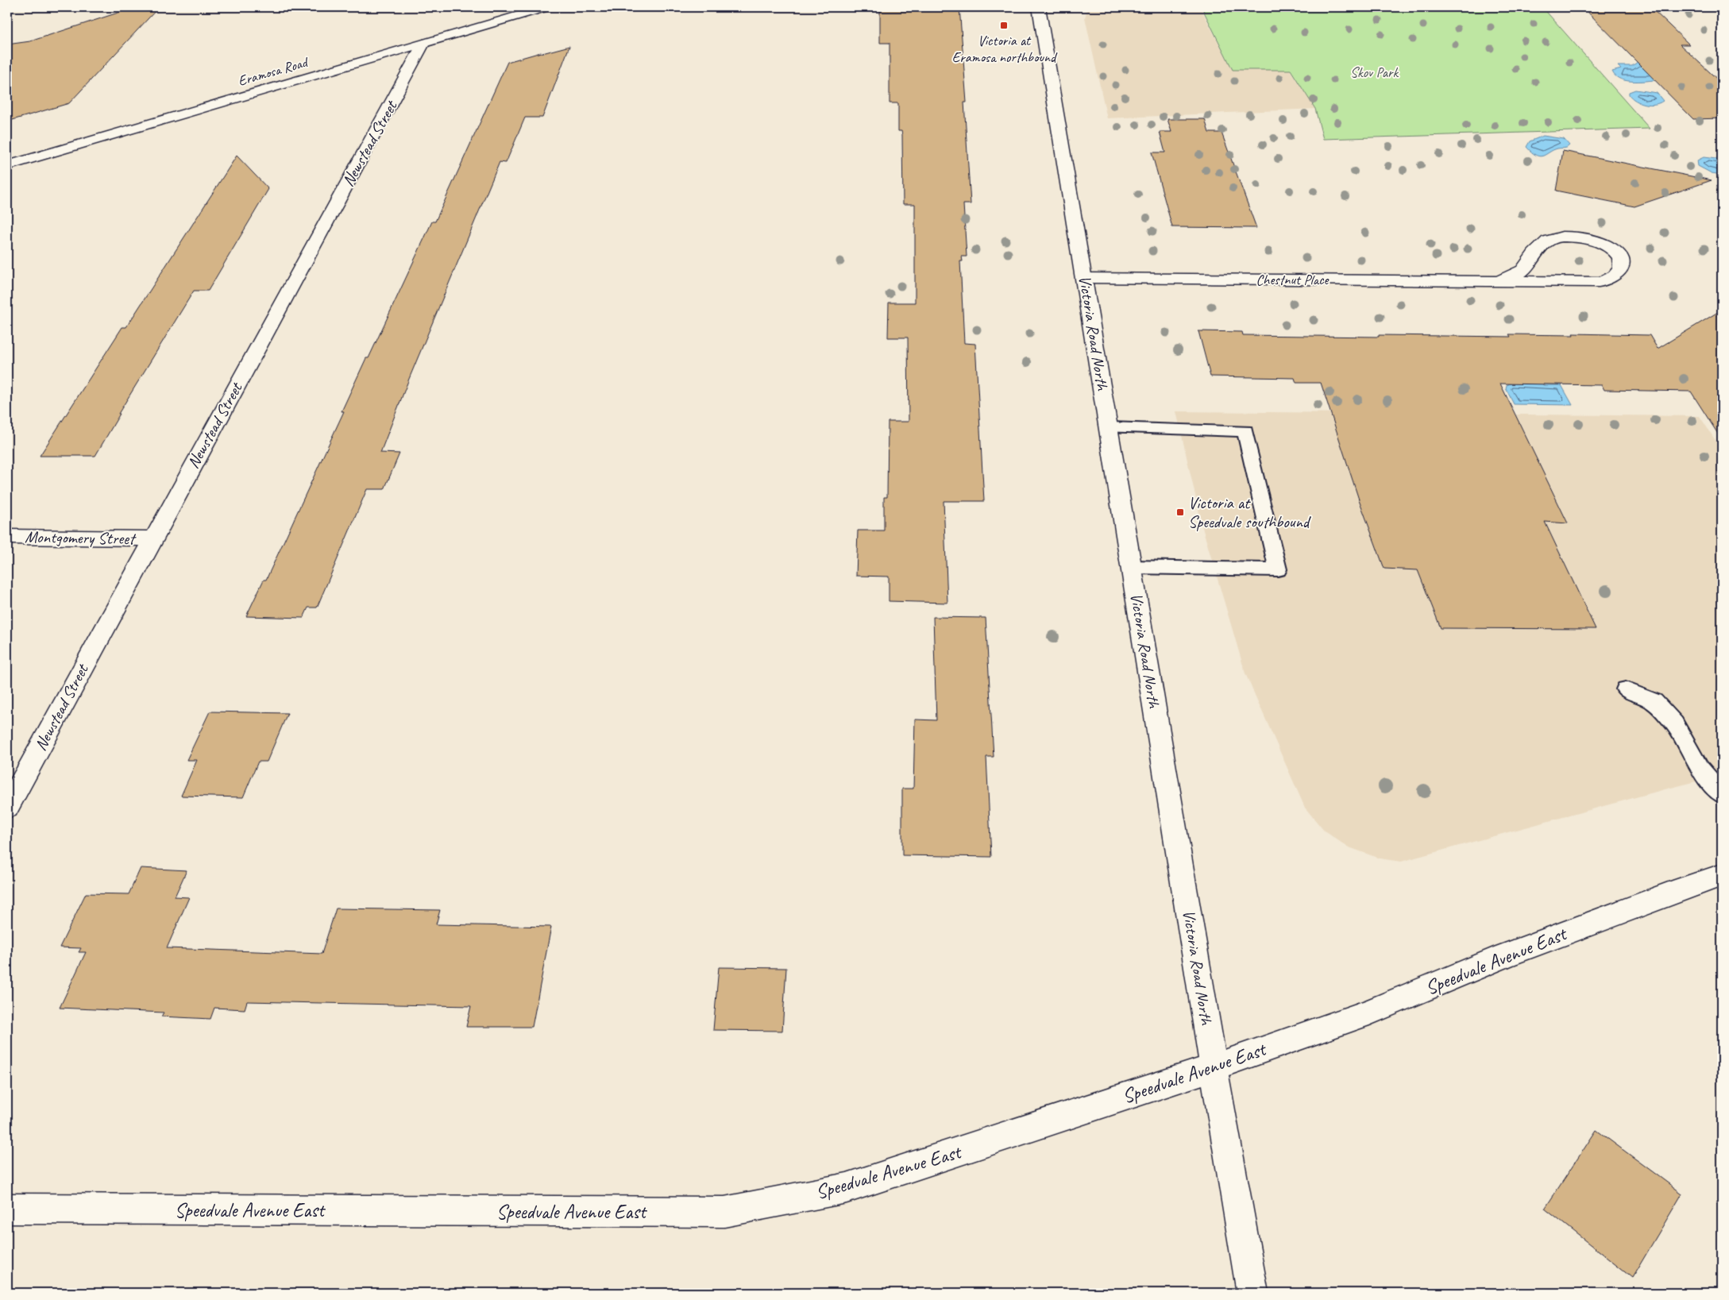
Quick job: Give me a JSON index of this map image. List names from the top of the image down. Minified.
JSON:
{"streets":{"main road":["Eramosa Road","Newstead Street","Chestnut Place","Victoria Road North","Montgomery Street","Speedvale Avenue East"]},"crossings":[["Eramosa Road","Newstead Street"],["Newstead Street","Montgomery Street"],["Chestnut Place","Victoria Road North"],["Victoria Road North","Speedvale Avenue East"]],"parks":["Skov Park"],"places":{"transit":["Victoria at Eramosa northbound","Victoria at Speedvale southbound"]}}
